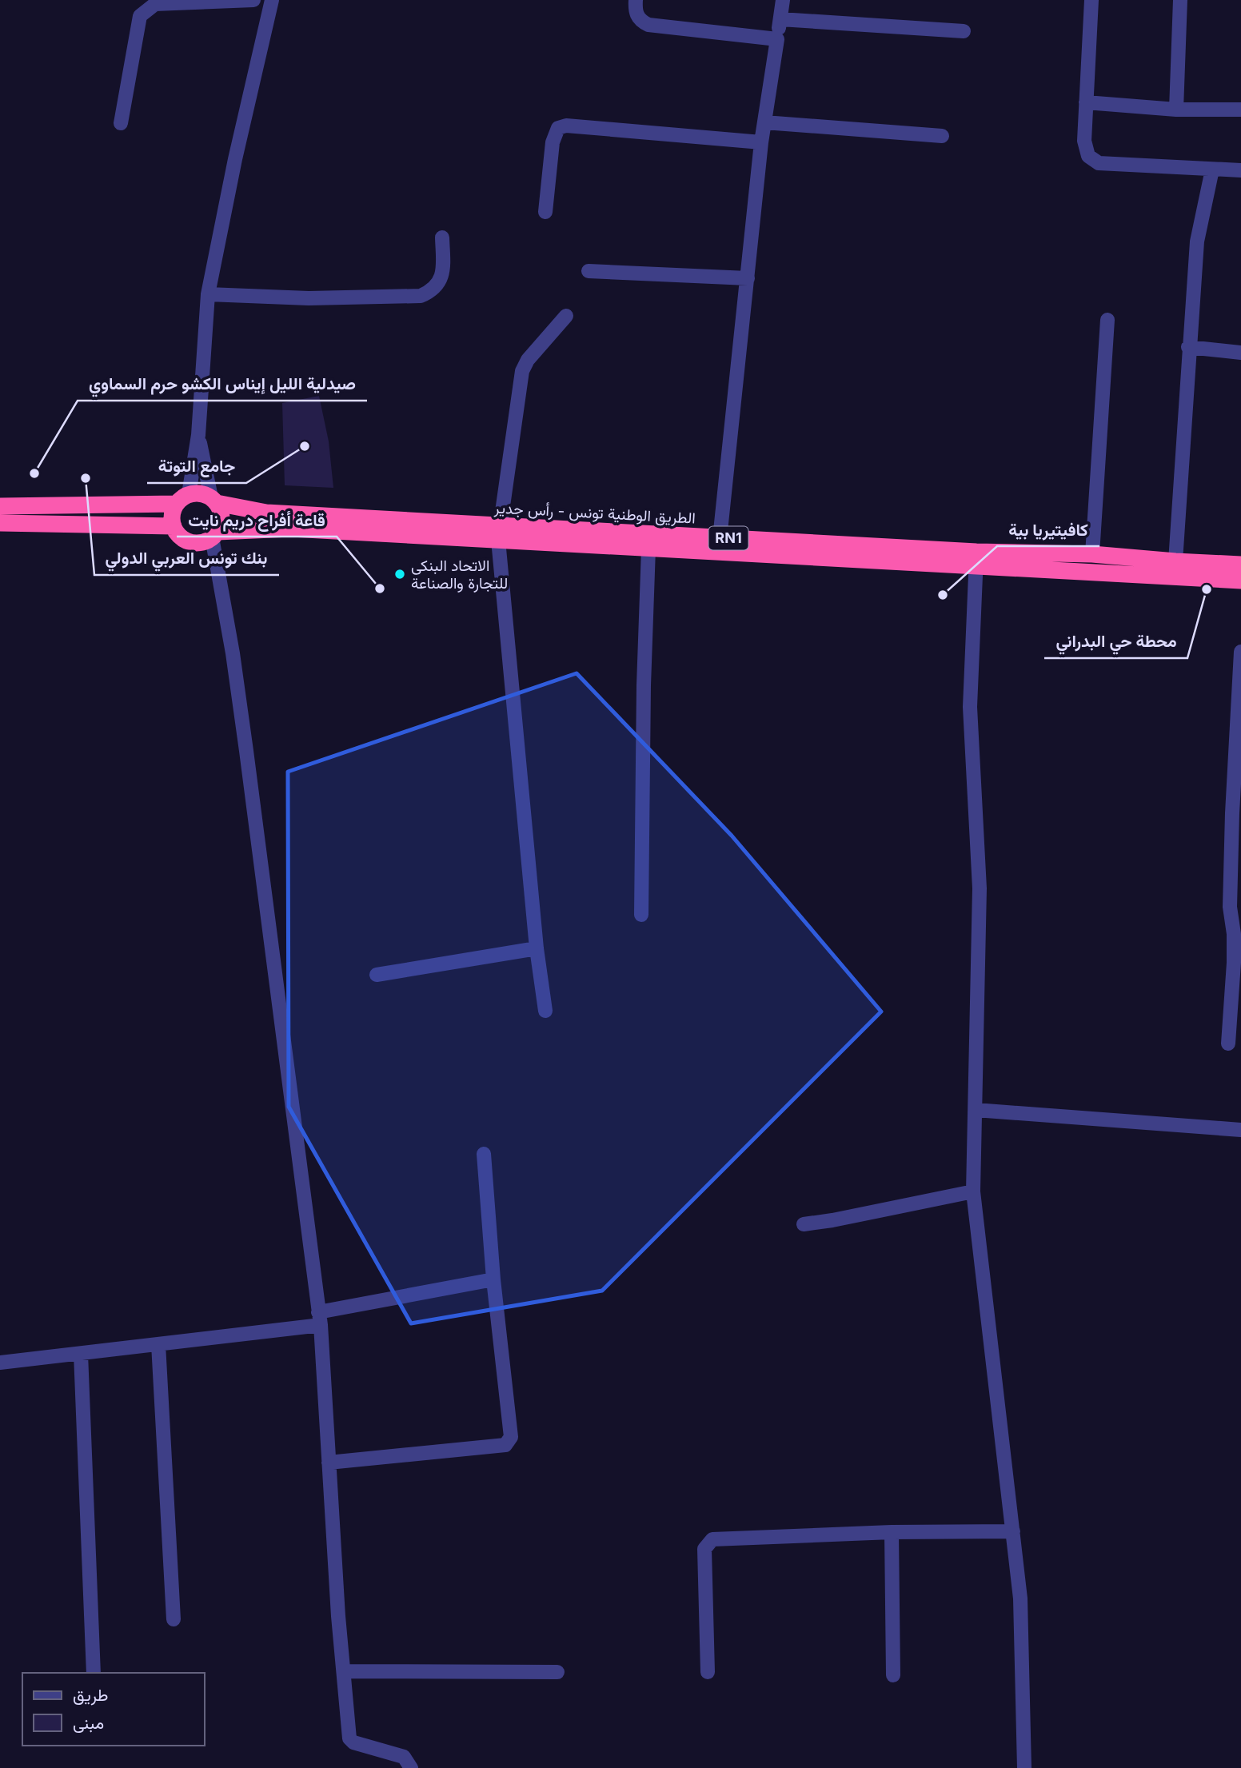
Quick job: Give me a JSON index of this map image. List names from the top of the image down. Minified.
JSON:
{"streets":{"highway":["الطريق الوطنية تونس - رأس جدير","RN1"]},"crossings":[["الطريق الوطنية تونس - رأس جدير","RN1"]],"places":["جامع التوتة","صيدلية الليل إيناس الكشو حرم السماوي","بنك تونس العربي الدولي","الاتحاد البنكي للتجارة والصناعة","قاعة أفراح دريم نايت","محطة حي البدراني","كافيتيريا بية"],"legend":["طريق","مبنى"]}
